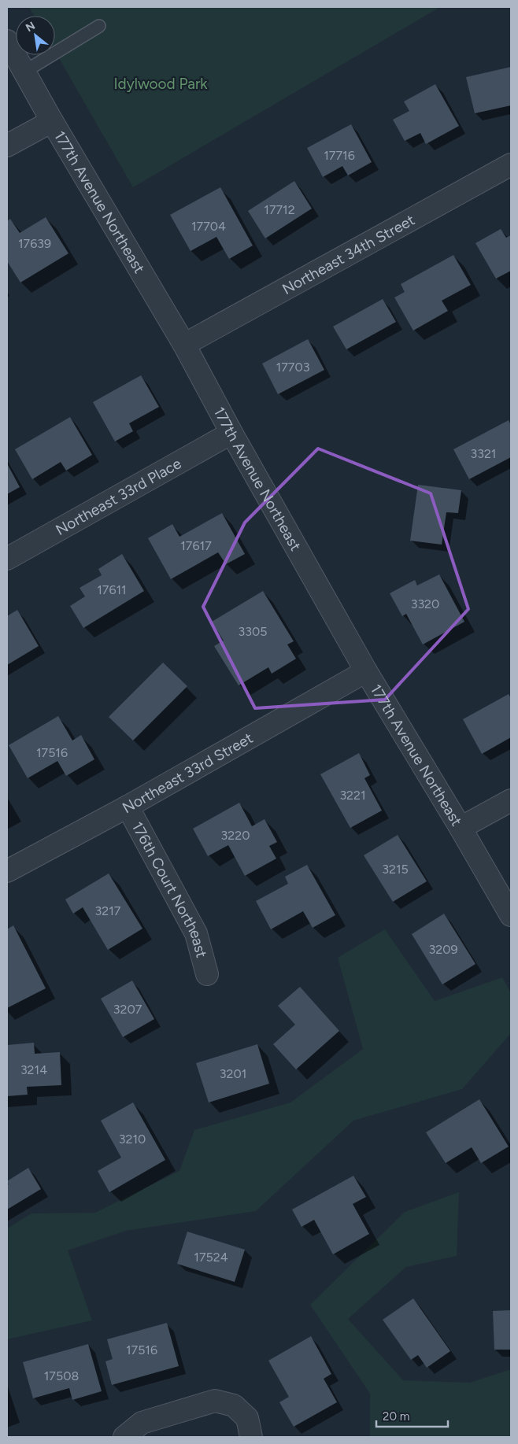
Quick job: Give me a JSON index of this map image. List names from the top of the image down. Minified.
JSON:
{"streets":{"street":["177th Avenue Northeast","Northeast 34th Street","Northeast 33rd Place","Northeast 33rd Street","176th Court Northeast"]},"crossings":[["177th Avenue Northeast","Northeast 34th Street"],["177th Avenue Northeast","Northeast 33rd Place"],["177th Avenue Northeast","Northeast 33rd Street"],["Northeast 33rd Street","176th Court Northeast"]],"parks":["Idylwood Park"],"house_numbers":["17716","17712","17704","17639","17703","3321","17617","17611","3320","3305","17516","3221","3220","3215","3217","3209","3207","3214","3201","3210","17524","17516","17508"],"scale_bar":"20 m","north":"top left"}
